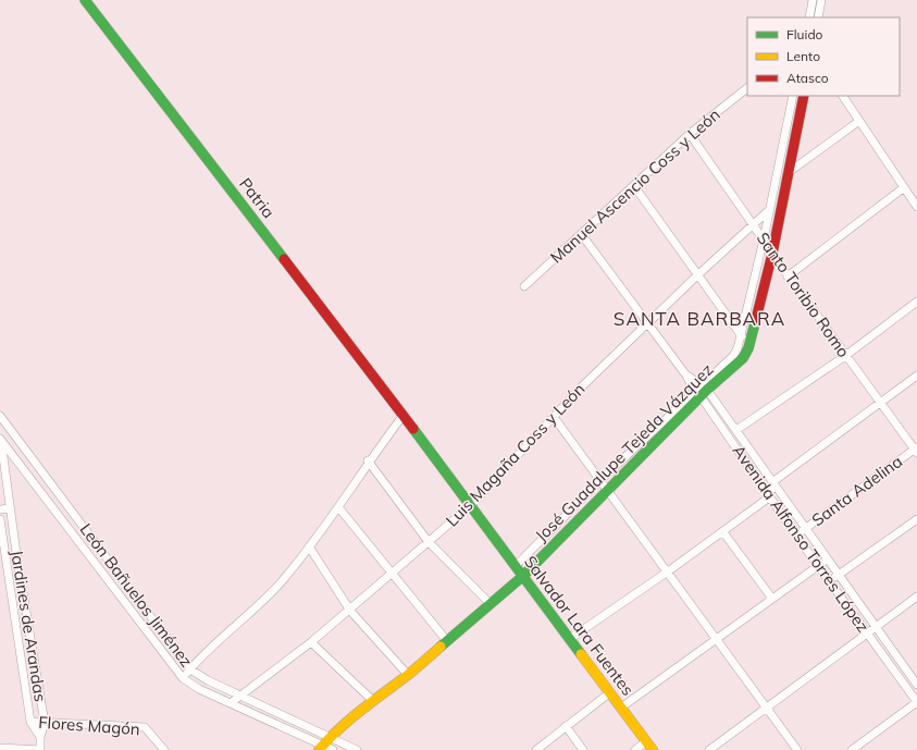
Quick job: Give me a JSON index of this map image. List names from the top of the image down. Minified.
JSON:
{"streets":{"street":["Manuel Ascencio Coss y León","Patria","Santo Toribio Romo","José Guadalupe Tejeda Vázquez","Luis Magaña Coss y León","Santa Adelina","Avenida Alfonso Torres López","León Bañuelos Jiménez","Jardines de Arandas","Salvador Lara Fuentes","Flores Magón"]},"crossings":[["Manuel Ascencio Coss y León","Santo Toribio Romo"],["Manuel Ascencio Coss y León","Avenida Alfonso Torres López"],["Patria","Salvador Lara Fuentes"],["Santo Toribio Romo","José Guadalupe Tejeda Vázquez"],["Santo Toribio Romo","Luis Magaña Coss y León"],["Santo Toribio Romo","Santa Adelina"],["José Guadalupe Tejeda Vázquez","Luis Magaña Coss y León"],["José Guadalupe Tejeda Vázquez","Avenida Alfonso Torres López"],["José Guadalupe Tejeda Vázquez","León Bañuelos Jiménez"],["José Guadalupe Tejeda Vázquez","Salvador Lara Fuentes"],["Luis Magaña Coss y León","Avenida Alfonso Torres López"],["Luis Magaña Coss y León","León Bañuelos Jiménez"],["Luis Magaña Coss y León","Salvador Lara Fuentes"],["Santa Adelina","Avenida Alfonso Torres López"],["León Bañuelos Jiménez","Jardines de Arandas"],["Jardines de Arandas","Flores Magón"]],"districts":["SANTA BARBARA"],"legend":["Fluido","Lento","Atasco"]}
